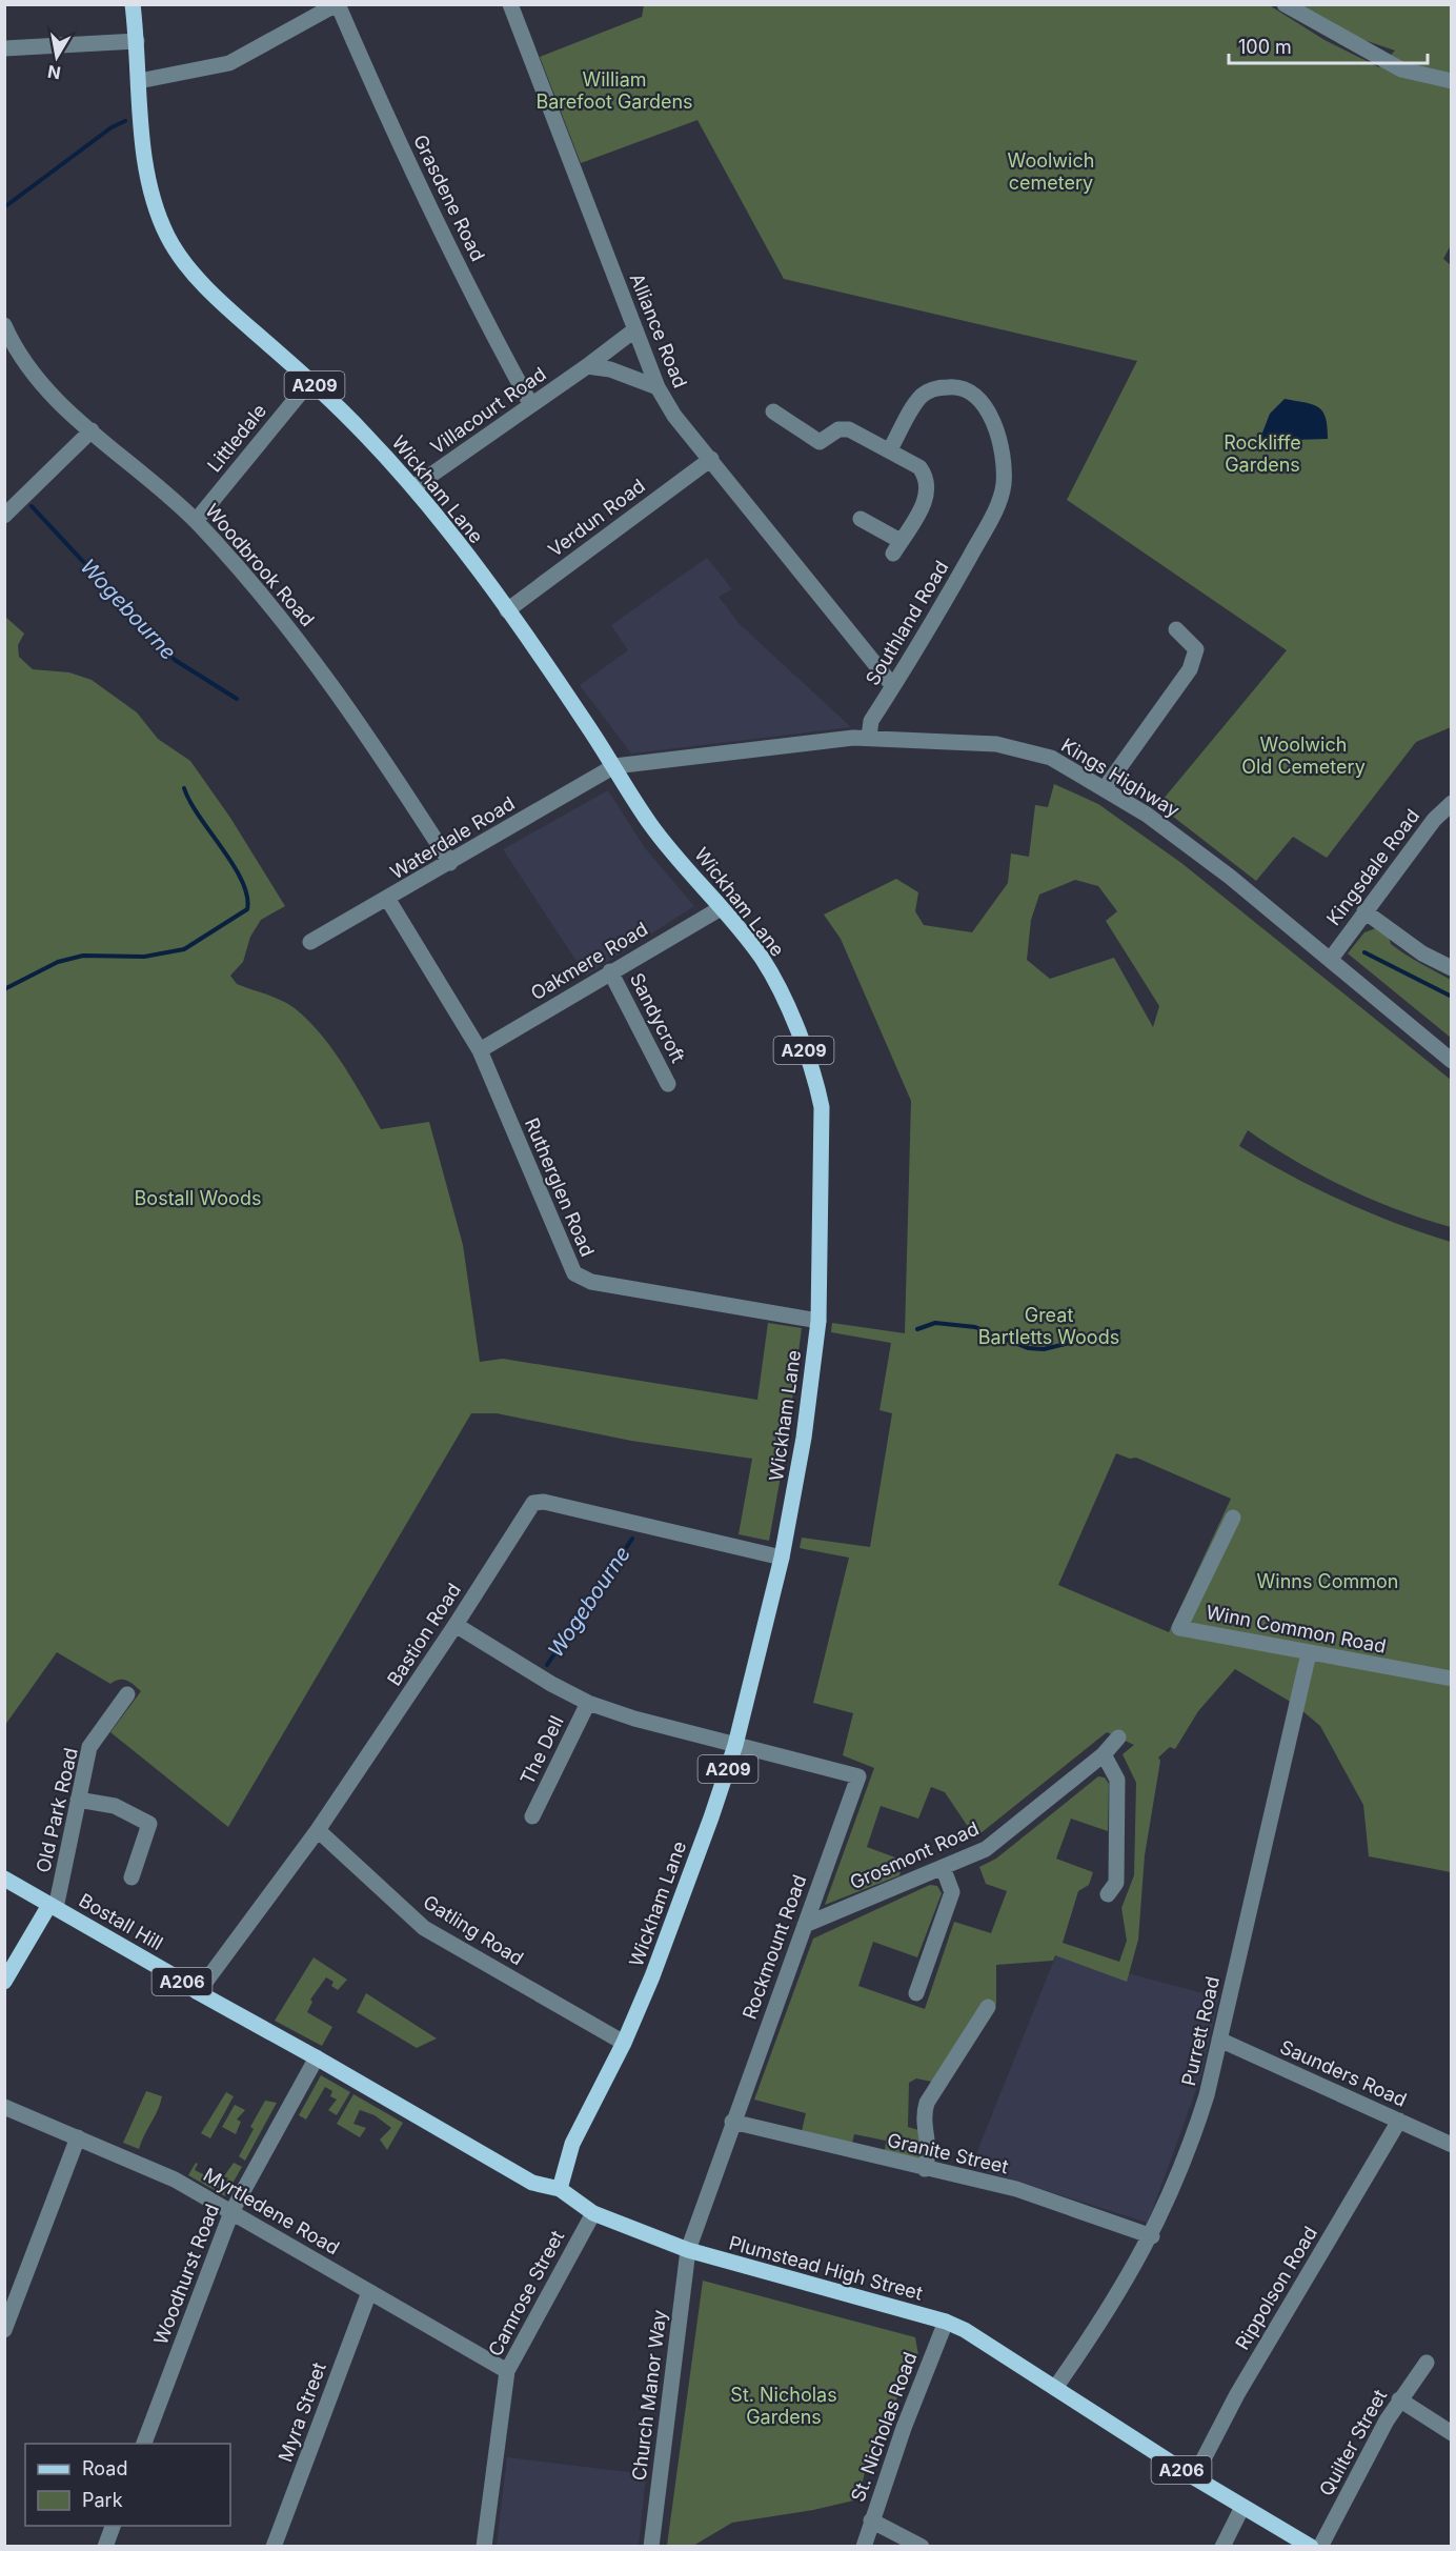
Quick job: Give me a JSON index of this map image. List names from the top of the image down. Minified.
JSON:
{"streets":{"main road":["A209","Wickham Lane","Bostall Hill","A206","Plumstead High Street"],"street":["Grasdene Road","Alliance Road","Villacourt Road","Littledale","Verdun Road","Woodbrook Road","Southland Road","Kings Highway","Waterdale Road","Kingsdale Road","Oakmere Road","Sandycroft","Rutherglen Road","Winn Common Road","Bastion Road","The Dell","Old Park Road","Grosmont Road","Gatling Road","Rockmount Road","Purrett Road","Saunders Road","Granite Street","Myrtledene Road","Woodhurst Road","Rippolson Road","Camrose Street","Church Manor Way","Myra Street","St. Nicholas Road","Quilter Street"]},"crossings":[["Grasdene Road","Villacourt Road"],["Alliance Road","Villacourt Road"],["Alliance Road","Verdun Road"],["Alliance Road","Southland Road"],["Villacourt Road","Wickham Lane"],["Littledale","Wickham Lane"],["Littledale","Woodbrook Road"],["Wickham Lane","Verdun Road"],["Wickham Lane","Kings Highway"],["Wickham Lane","Waterdale Road"],["Wickham Lane","Oakmere Road"],["Wickham Lane","Rutherglen Road"],["Wickham Lane","Bastion Road"],["Wickham Lane","Gatling Road"],["Wickham Lane","Rockmount Road"],["Wickham Lane","Plumstead High Street"],["Woodbrook Road","Waterdale Road"],["Southland Road","Kings Highway"],["Kings Highway","Waterdale Road"],["Kings Highway","Kingsdale Road"],["Waterdale Road","Rutherglen Road"],["Oakmere Road","Sandycroft"],["Oakmere Road","Rutherglen Road"],["Winn Common Road","Purrett Road"],["Bastion Road","Bostall Hill"],["Bastion Road","Gatling Road"],["Old Park Road","Bostall Hill"],["Grosmont Road","Rockmount Road"],["Bostall Hill","Plumstead High Street"],["Bostall Hill","Woodhurst Road"],["Rockmount Road","Granite Street"],["Rockmount Road","Plumstead High Street"],["Rockmount Road","Church Manor Way"],["Purrett Road","Saunders Road"],["Purrett Road","Granite Street"],["Purrett Road","Plumstead High Street"],["Saunders Road","Rippolson Road"],["Myrtledene Road","Woodhurst Road"],["Myrtledene Road","Camrose Street"],["Myrtledene Road","Myra Street"],["Plumstead High Street","Woodhurst Road"],["Plumstead High Street","Rippolson Road"],["Plumstead High Street","Camrose Street"],["Plumstead High Street","Church Manor Way"],["Plumstead High Street","St. Nicholas Road"]],"water":["Wogebourne"],"parks":["William Barefoot Gardens","Woolwich cemetery","Rockliffe Gardens","Woolwich Old Cemetery","Bostall Woods","Great Bartletts Woods","Winns Common","St. Nicholas Gardens"],"legend":["Road","Park"],"scale_bar":"100 m","north":"bottom"}
